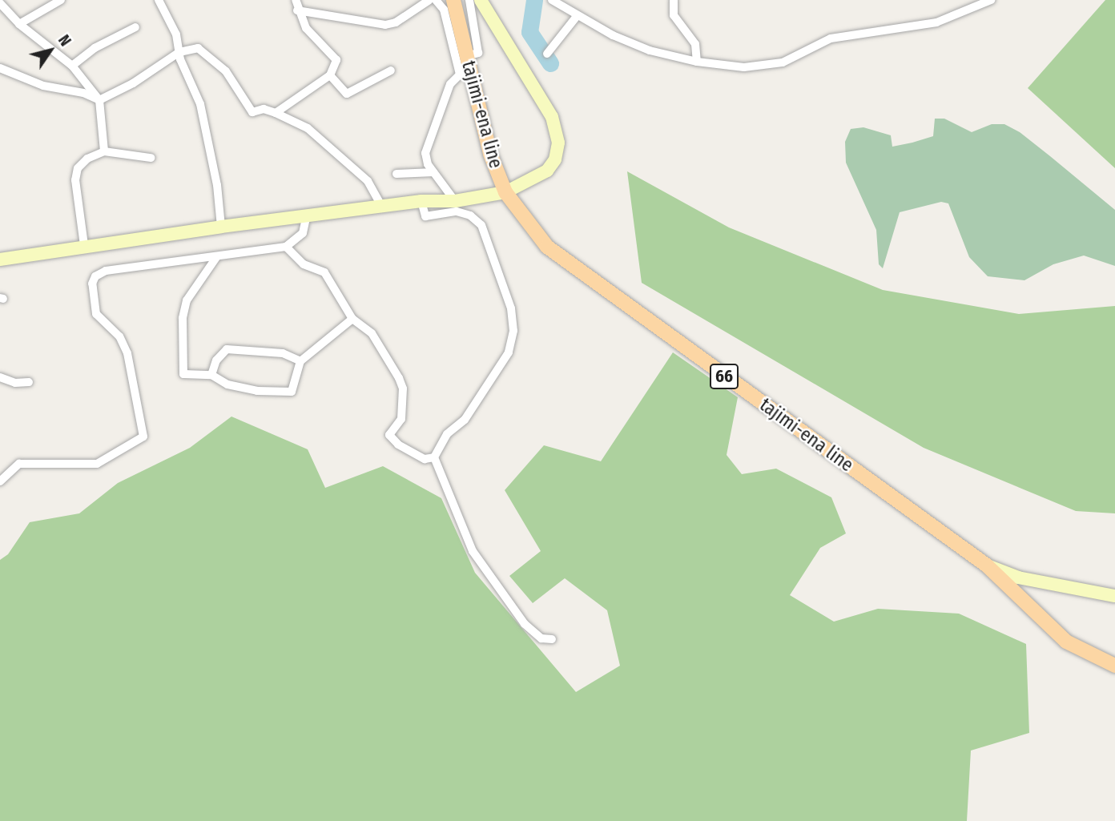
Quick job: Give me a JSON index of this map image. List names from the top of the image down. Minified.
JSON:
{"streets":{"main road":["tajimi-ena line","66"]},"north":"top right"}
